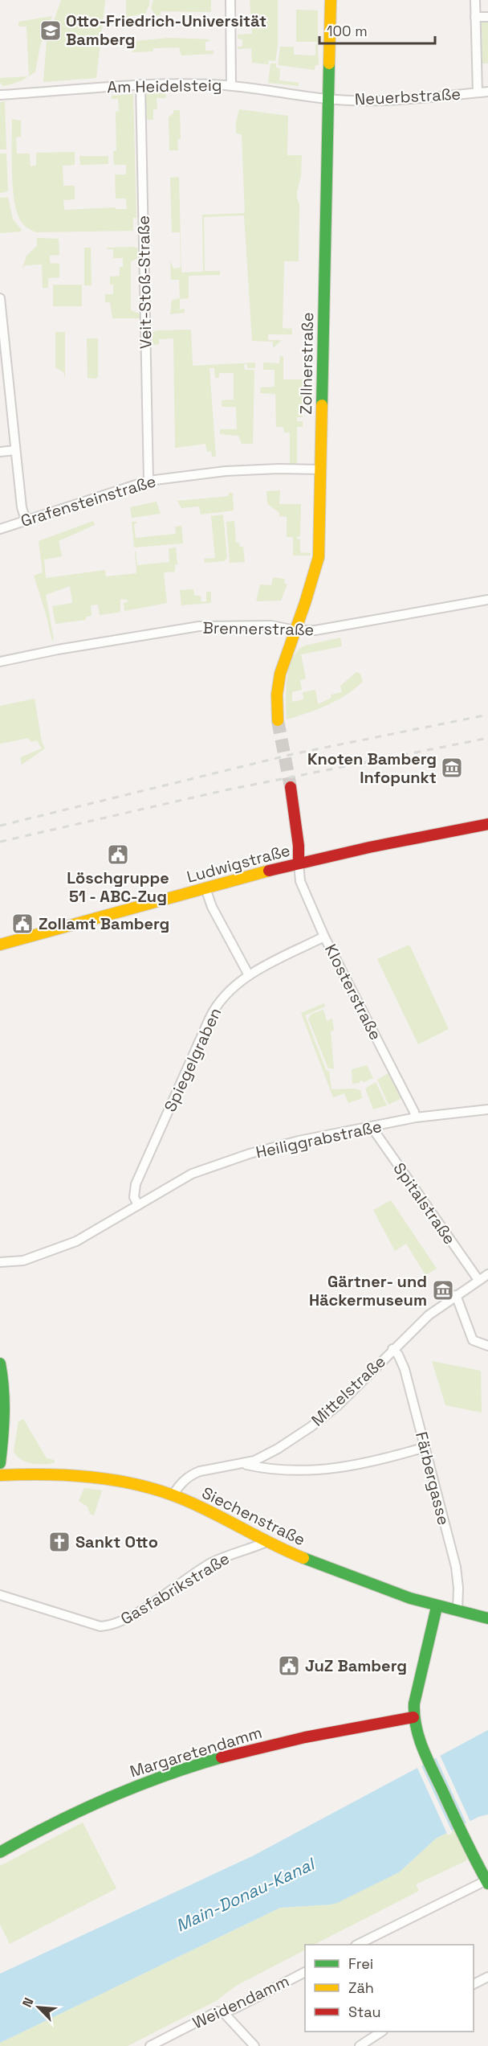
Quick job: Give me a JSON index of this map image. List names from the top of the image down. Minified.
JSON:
{"streets":{"street":["Am Heidelsteig","Neuerbstraße","Veit-Stoß-Straße","Zollnerstraße","Grafensteinstraße","Brennerstraße","Ludwigstraße","Klosterstraße","Spiegelgraben","Heiliggrabstraße","Spitalstraße","Mittelstraße","Färbergasse","Siechenstraße","Gasfabrikstraße","Margaretendamm","Weidendamm"]},"crossings":[["Am Heidelsteig","Neuerbstraße"],["Am Heidelsteig","Veit-Stoß-Straße"],["Am Heidelsteig","Zollnerstraße"],["Neuerbstraße","Zollnerstraße"],["Veit-Stoß-Straße","Grafensteinstraße"],["Zollnerstraße","Grafensteinstraße"],["Zollnerstraße","Brennerstraße"],["Ludwigstraße","Klosterstraße"],["Klosterstraße","Spiegelgraben"],["Klosterstraße","Heiliggrabstraße"],["Spiegelgraben","Heiliggrabstraße"],["Heiliggrabstraße","Spitalstraße"],["Spitalstraße","Mittelstraße"],["Mittelstraße","Färbergasse"],["Mittelstraße","Siechenstraße"],["Färbergasse","Siechenstraße"],["Siechenstraße","Gasfabrikstraße"]],"water":["Main-Donau-Kanal"],"places":{"school or university":["Otto-Friedrich-Universität Bamberg"],"museum":["Knoten Bamberg Infopunkt","Gärtner- und Häckermuseum"],"public building":["Löschgruppe 51 - ABC-Zug","Zollamt Bamberg","JuZ Bamberg"],"church":["Sankt Otto"]},"legend":["Frei","Zäh","Stau"],"scale_bar":"100 m","north":"top left"}
